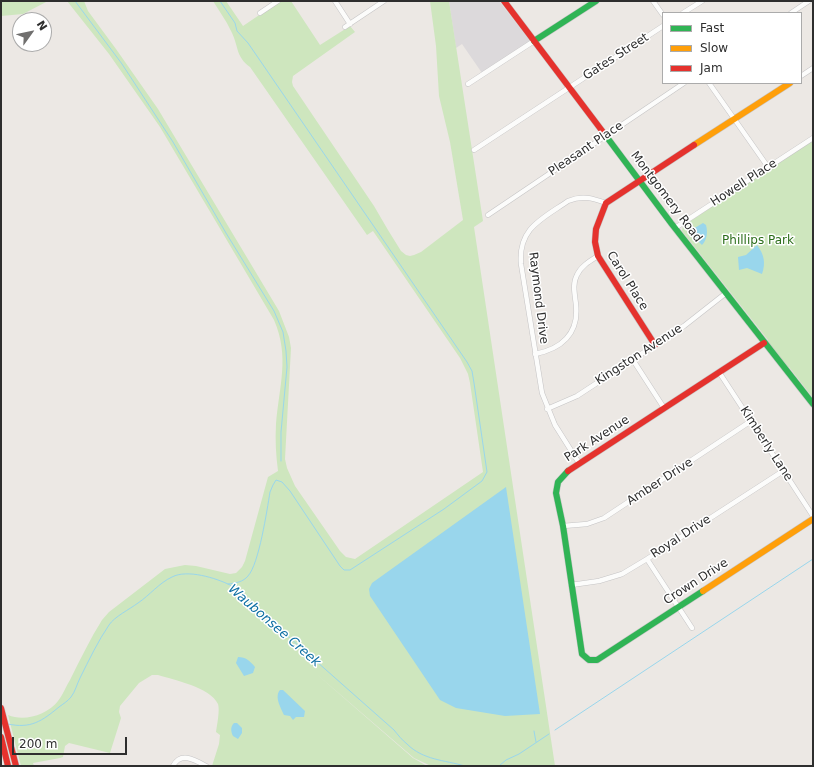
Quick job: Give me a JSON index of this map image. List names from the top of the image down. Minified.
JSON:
{"streets":{"street":["Gates Street","Pleasant Place","Howell Place","Montgomery Road","Carol Place","Raymond Drive","Kingston Avenue","Park Avenue","Kimberly Lane","Amber Drive","Royal Drive","Crown Drive"]},"crossings":[["Gates Street","Montgomery Road"],["Pleasant Place","Montgomery Road"],["Howell Place","Montgomery Road"],["Montgomery Road","Kingston Avenue"],["Montgomery Road","Park Avenue"],["Carol Place","Raymond Drive"],["Carol Place","Kingston Avenue"],["Raymond Drive","Kingston Avenue"],["Raymond Drive","Park Avenue"],["Park Avenue","Kimberly Lane"],["Park Avenue","Amber Drive"],["Park Avenue","Royal Drive"],["Park Avenue","Crown Drive"],["Kimberly Lane","Amber Drive"],["Kimberly Lane","Royal Drive"],["Kimberly Lane","Crown Drive"]],"water":["Waubonsee Creek"],"parks":["Phillips Park"],"legend":["Fast","Slow","Jam"],"scale_bar":"200 m","north":"top right"}
